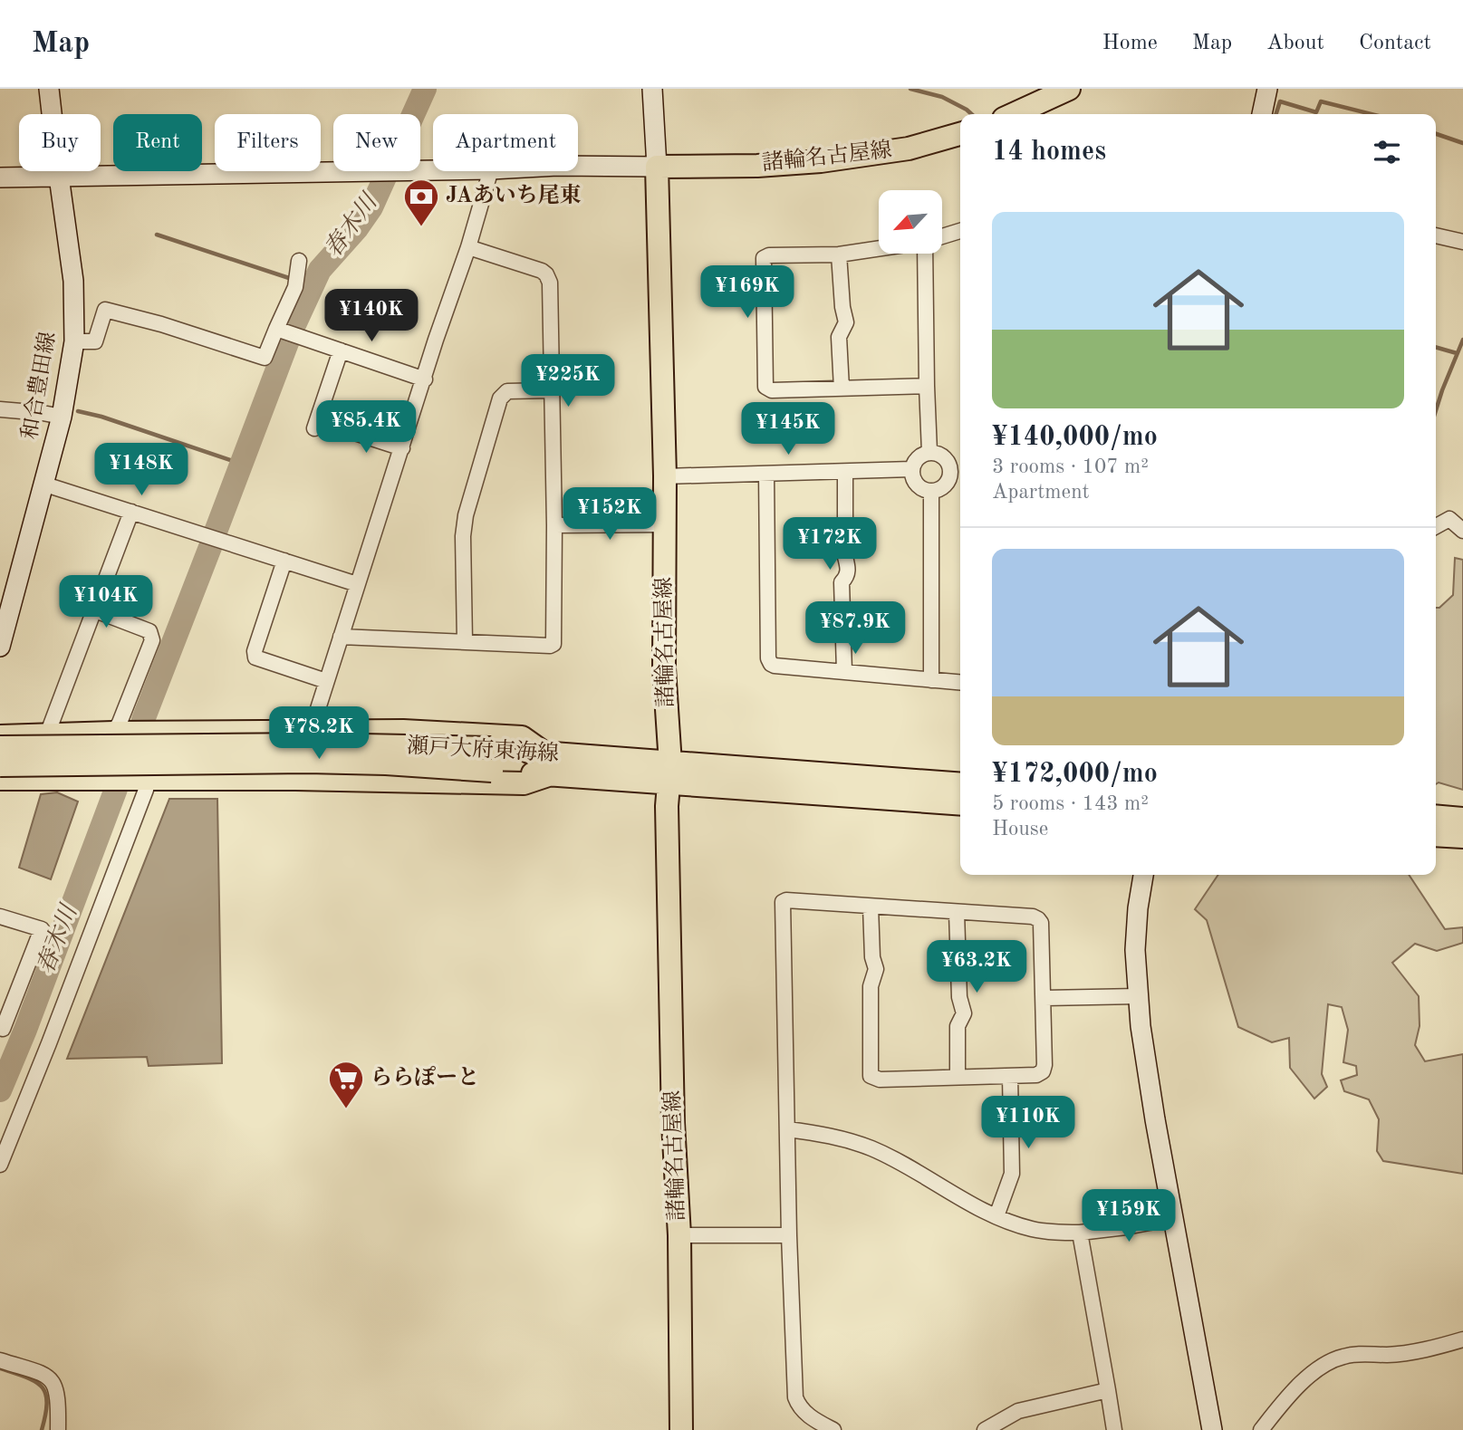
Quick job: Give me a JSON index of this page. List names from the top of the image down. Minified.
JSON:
{"streets":{"main road":["諸輪名古屋線","瀬戸大府東海線"],"street":["和合豊田線"]},"crossings":[["諸輪名古屋線","瀬戸大府東海線"]],"water":["春木川"],"places":{"bank":["JAあいち尾東"],"supermarket":["ららぽーと"]},"north":"bottom left","page":{"header":"Map","nav":["Home","Map","About","Contact"],"chip":["Buy","Rent","Filters","New","Apartment"],"heading":"14 homes","list":[{"name":"¥140,000/mo","note":"3 rooms · 107 m² · Apartment"},{"name":"¥172,000/mo","note":"5 rooms · 143 m² · House"}],"price":["¥169K","¥140K","¥225K","¥85.4K","¥145K","¥148K","¥152K","¥172K","¥104K","¥87.9K","¥78.2K","¥63.2K","¥110K","¥159K"]}}
